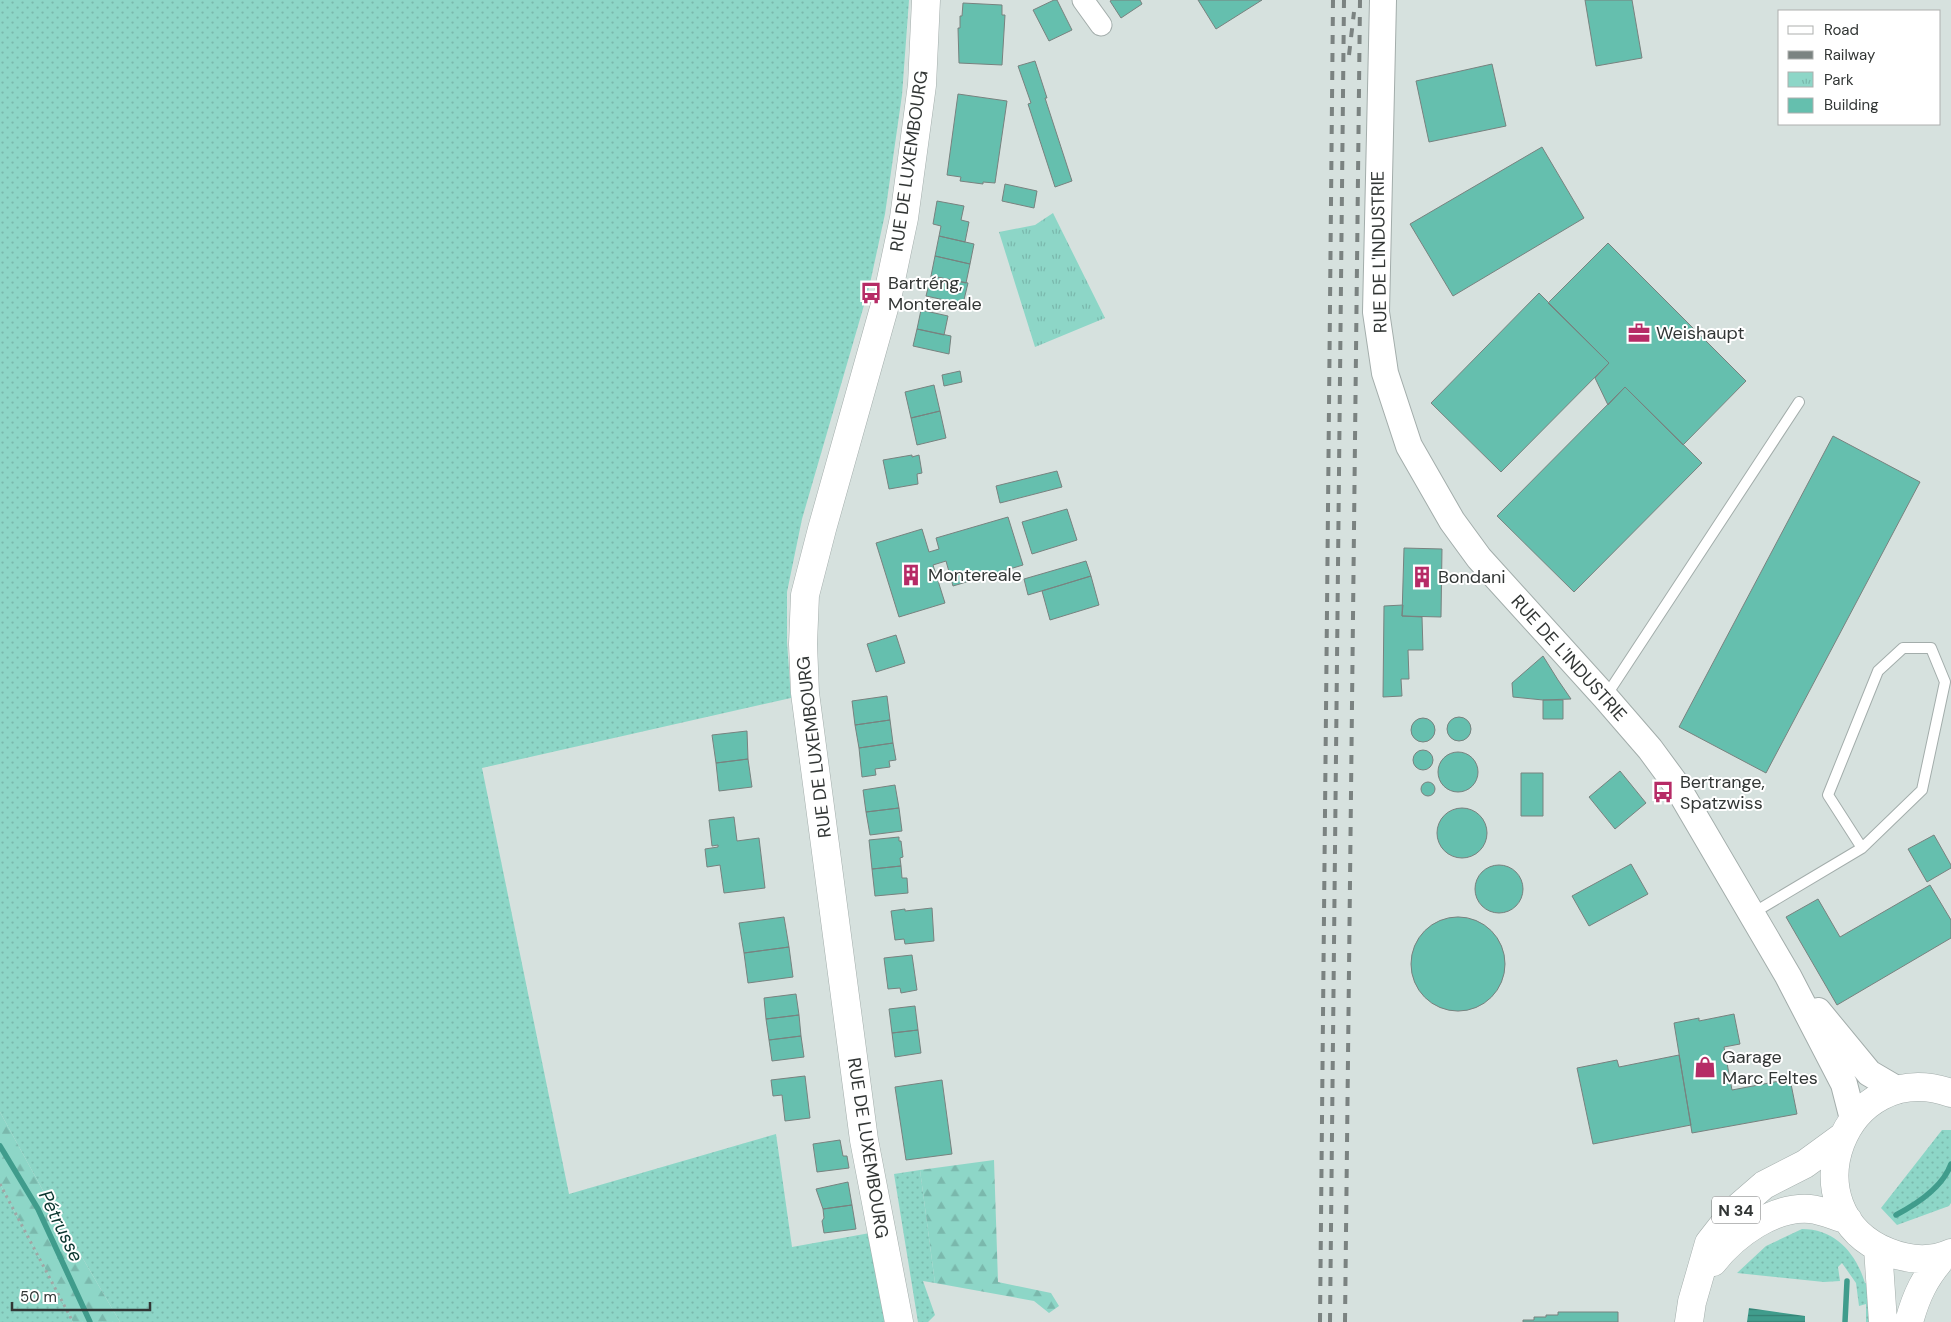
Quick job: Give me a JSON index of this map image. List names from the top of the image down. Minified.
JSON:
{"streets":{"main road":["RUE DE LUXEMBOURG","N 34"],"street":["RUE DE L'INDUSTRIE"]},"crossings":[["RUE DE L'INDUSTRIE","N 34"]],"water":["Pétrusse"],"places":{"bus stop":["Bartréng, Montereale","Bertrange, Spatzwiss"],"office":["Weishaupt"],"building":["Montereale","Bondani"],"shop":["Garage Marc Feltes"]},"legend":["Road","Railway","Park","Building"],"scale_bar":"50 m"}
